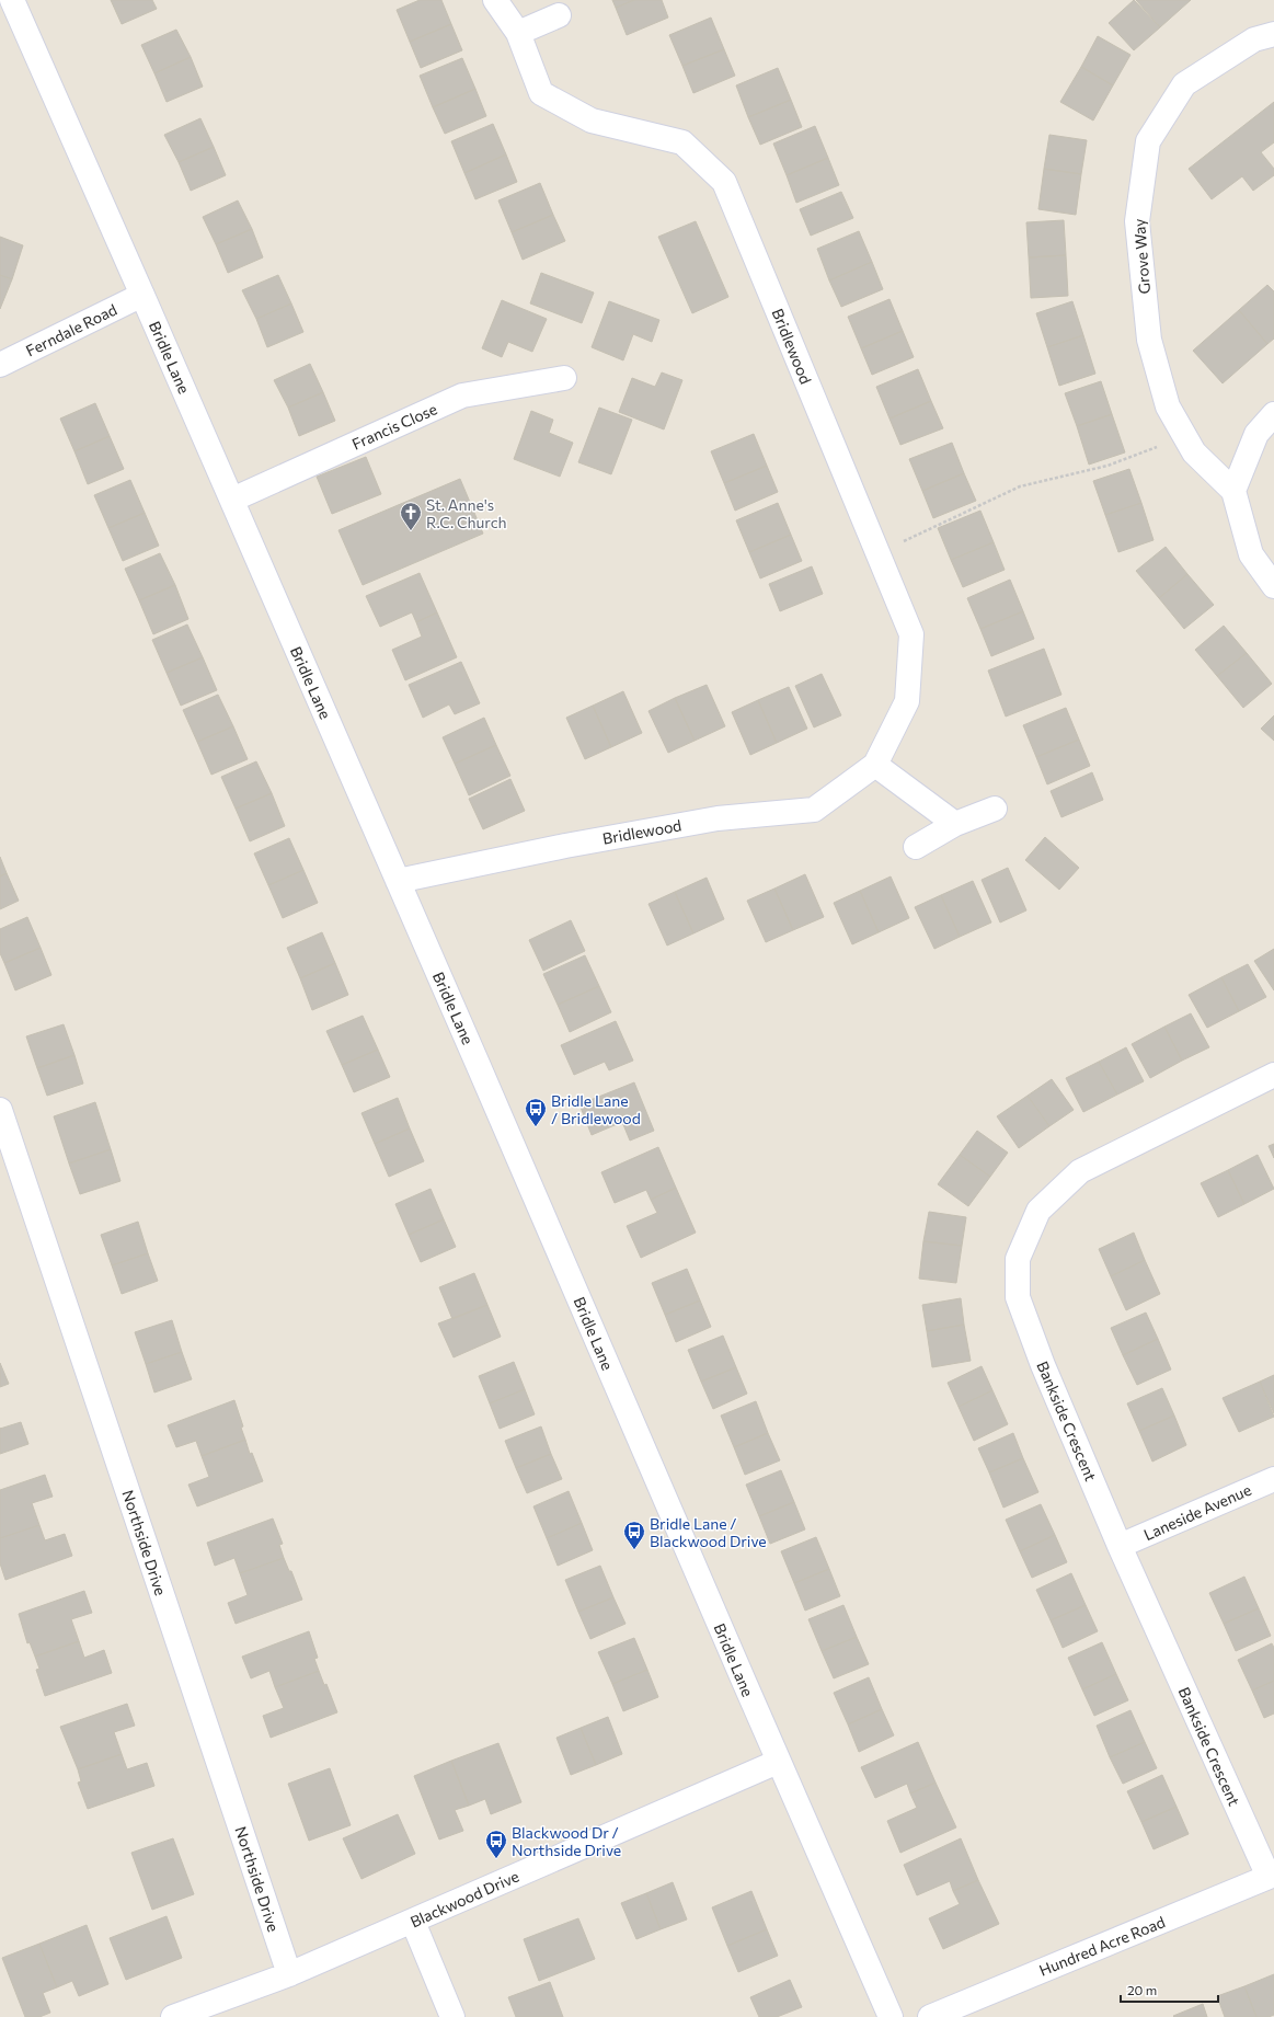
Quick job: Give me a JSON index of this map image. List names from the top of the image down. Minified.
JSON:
{"streets":{"street":["Grove Way","Ferndale Road","Bridlewood","Bridle Lane","Francis Close","Bankside Crescent","Laneside Avenue","Northside Drive","Blackwood Drive","Hundred Acre Road"]},"crossings":[["Ferndale Road","Bridle Lane"],["Bridlewood","Bridle Lane"],["Bridle Lane","Francis Close"],["Bridle Lane","Blackwood Drive"],["Bankside Crescent","Laneside Avenue"],["Bankside Crescent","Hundred Acre Road"],["Northside Drive","Blackwood Drive"]],"places":{"church":["St. Anne's R.C. Church"],"bus stop":["Bridle Lane / Bridlewood","Bridle Lane / Blackwood Drive","Blackwood Dr / Northside Drive"]},"scale_bar":"20 m"}
